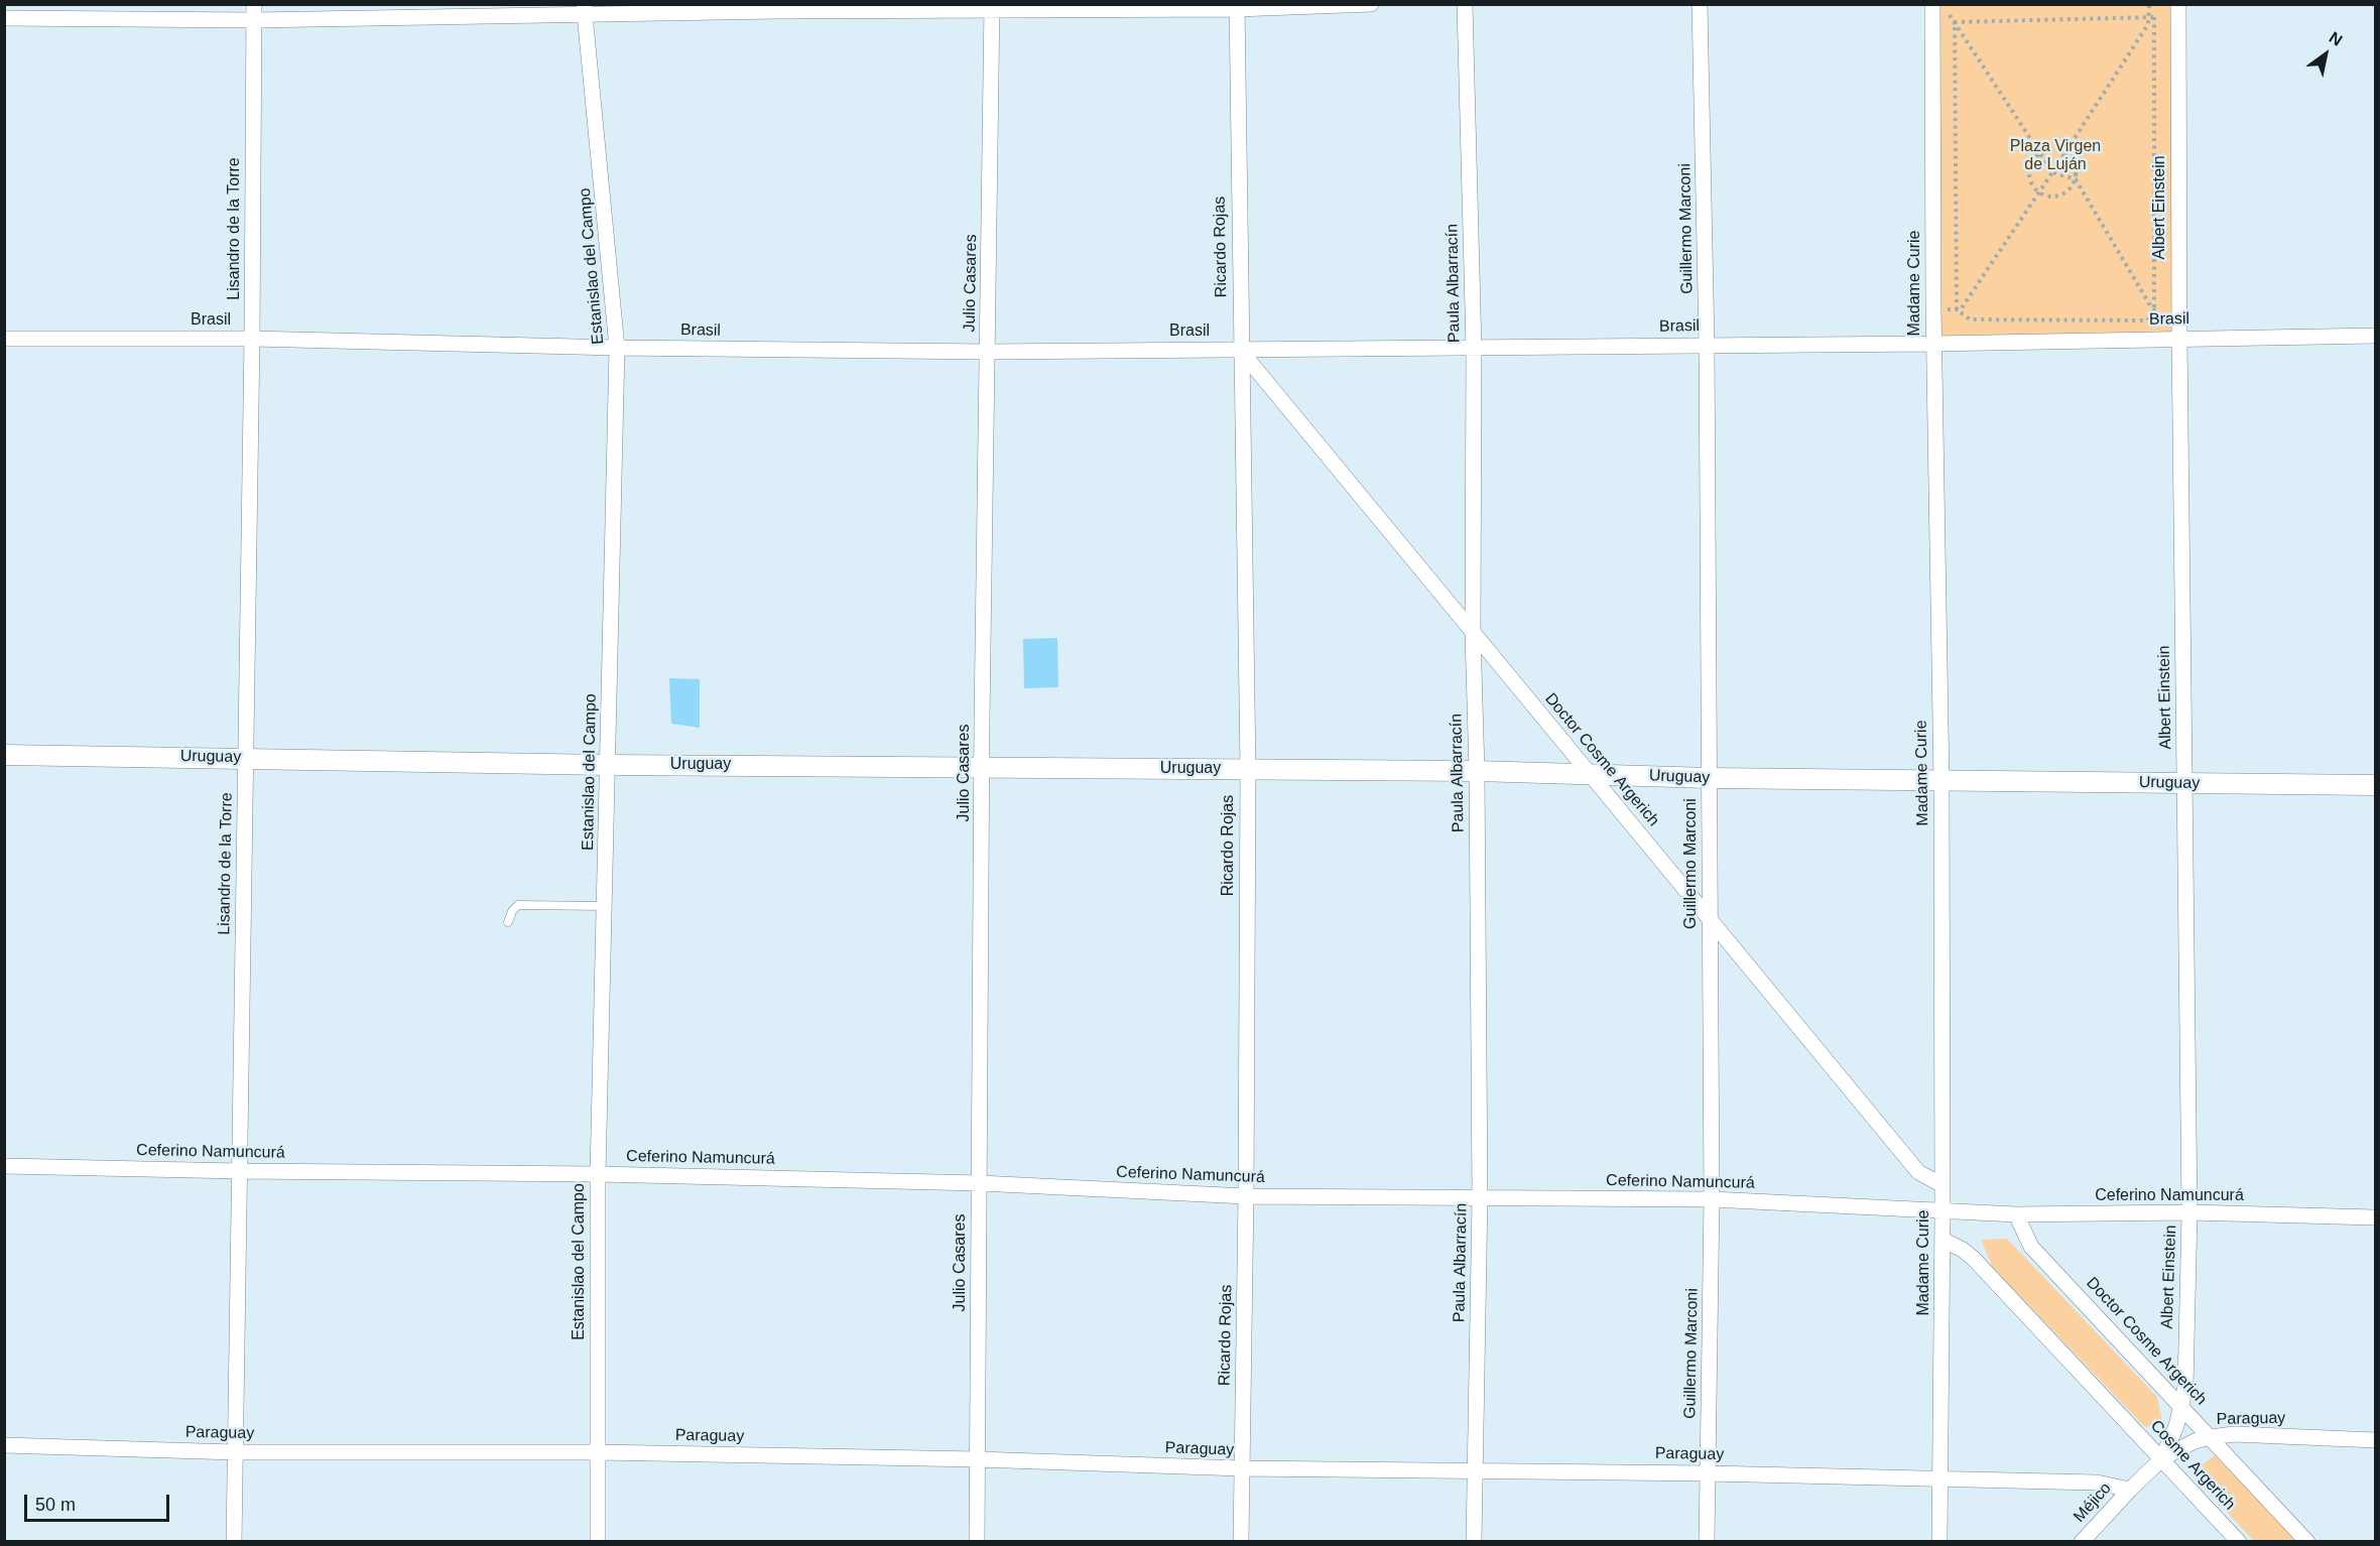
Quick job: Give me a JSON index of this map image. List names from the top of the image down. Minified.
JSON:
{"streets":{"street":["Albert Einstein","Lisandro de la Torre","Guillermo Marconi","Ricardo Rojas","Estanislao del Campo","Julio Casares","Paula Albarracín","Madame Curie","Brasil","Uruguay","Doctor Cosme Argerich","Ceferino Namuncurá","Paraguay","Cosme Argerich","Méjico"]},"crossings":[["Albert Einstein","Brasil"],["Albert Einstein","Uruguay"],["Albert Einstein","Doctor Cosme Argerich"],["Albert Einstein","Ceferino Namuncurá"],["Albert Einstein","Paraguay"],["Albert Einstein","Cosme Argerich"],["Lisandro de la Torre","Brasil"],["Lisandro de la Torre","Uruguay"],["Lisandro de la Torre","Ceferino Namuncurá"],["Lisandro de la Torre","Paraguay"],["Guillermo Marconi","Brasil"],["Guillermo Marconi","Uruguay"],["Guillermo Marconi","Doctor Cosme Argerich"],["Guillermo Marconi","Ceferino Namuncurá"],["Guillermo Marconi","Paraguay"],["Ricardo Rojas","Brasil"],["Ricardo Rojas","Uruguay"],["Ricardo Rojas","Doctor Cosme Argerich"],["Ricardo Rojas","Ceferino Namuncurá"],["Ricardo Rojas","Paraguay"],["Estanislao del Campo","Brasil"],["Estanislao del Campo","Uruguay"],["Estanislao del Campo","Ceferino Namuncurá"],["Estanislao del Campo","Paraguay"],["Julio Casares","Brasil"],["Julio Casares","Uruguay"],["Julio Casares","Ceferino Namuncurá"],["Julio Casares","Paraguay"],["Paula Albarracín","Brasil"],["Paula Albarracín","Uruguay"],["Paula Albarracín","Doctor Cosme Argerich"],["Paula Albarracín","Ceferino Namuncurá"],["Paula Albarracín","Paraguay"],["Madame Curie","Brasil"],["Madame Curie","Uruguay"],["Madame Curie","Doctor Cosme Argerich"],["Madame Curie","Ceferino Namuncurá"],["Madame Curie","Paraguay"],["Madame Curie","Cosme Argerich"],["Brasil","Doctor Cosme Argerich"],["Uruguay","Doctor Cosme Argerich"],["Doctor Cosme Argerich","Ceferino Namuncurá"],["Doctor Cosme Argerich","Paraguay"],["Paraguay","Cosme Argerich"],["Paraguay","Méjico"]],"parks":["Plaza Virgen de Luján"],"scale_bar":"50 m","north":"top right"}
